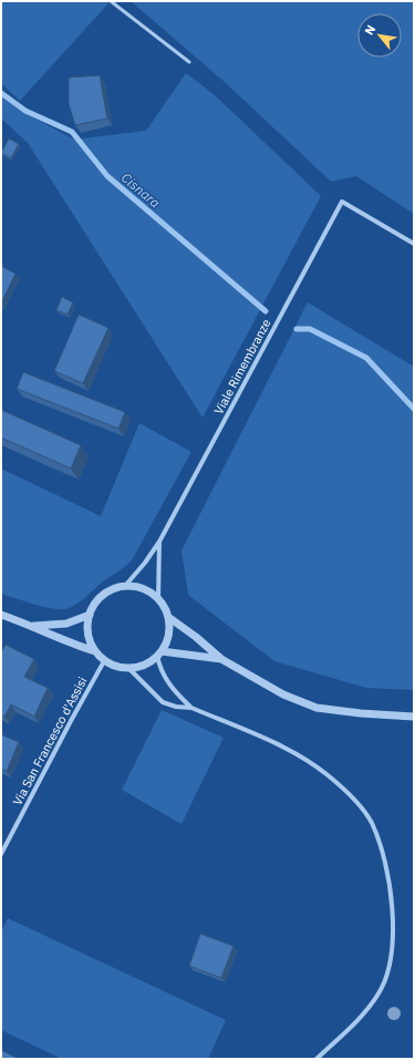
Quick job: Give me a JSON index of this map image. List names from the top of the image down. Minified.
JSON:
{"streets":{"street":["Viale Rimembranze","Via San Francesco d'Assisi"]},"crossings":[["Viale Rimembranze","Via San Francesco d'Assisi"]],"water":["Cisnara"],"north":"top left"}
